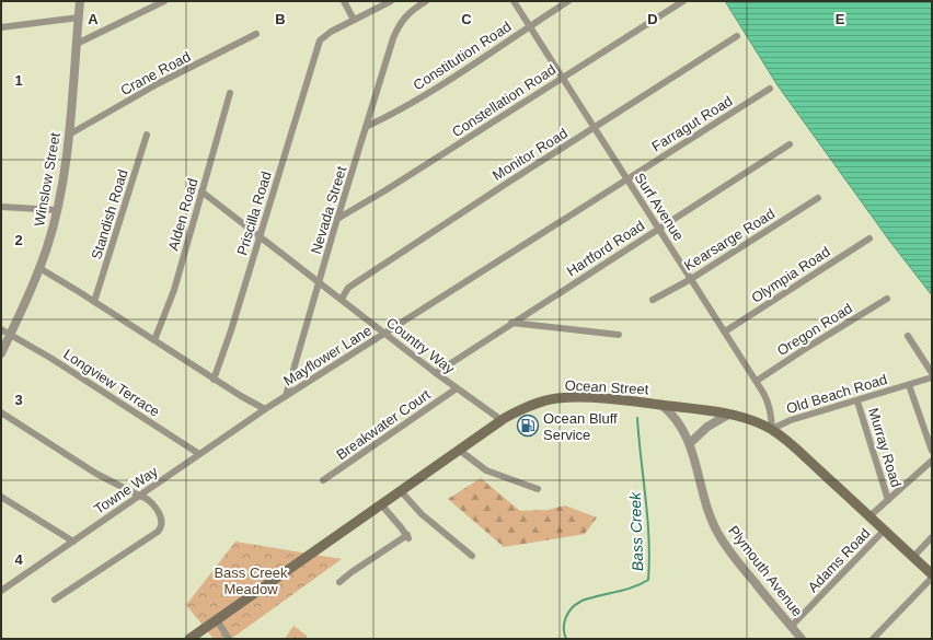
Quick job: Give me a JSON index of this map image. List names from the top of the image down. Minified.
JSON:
{"streets":{"main road":["Ocean Street"],"street":["Constitution Road","Crane Road","Constellation Road","Farragut Road","Monitor Road","Winslow Street","Surf Avenue","Nevada Street","Priscilla Road","Standish Road","Alden Road","Kearsarge Road","Hartford Road","Olympia Road","Oregon Road","Country Way","Mayflower Lane","Longview Terrace","Old Beach Road","Breakwater Court","Murray Road","Towne Way","Adams Road","Plymouth Avenue"]},"crossings":[["Constitution Road","Surf Avenue"],["Constitution Road","Nevada Street"],["Crane Road","Winslow Street"],["Constellation Road","Surf Avenue"],["Constellation Road","Nevada Street"],["Farragut Road","Surf Avenue"],["Farragut Road","Mayflower Lane"],["Monitor Road","Surf Avenue"],["Monitor Road","Country Way"],["Winslow Street","Longview Terrace"],["Surf Avenue","Kearsarge Road"],["Surf Avenue","Hartford Road"],["Surf Avenue","Olympia Road"],["Surf Avenue","Oregon Road"],["Surf Avenue","Mayflower Lane"],["Surf Avenue","Ocean Street"],["Surf Avenue","Old Beach Road"],["Nevada Street","Country Way"],["Nevada Street","Mayflower Lane"],["Priscilla Road","Country Way"],["Alden Road","Country Way"],["Hartford Road","Country Way"],["Country Way","Mayflower Lane"],["Country Way","Ocean Street"],["Country Way","Breakwater Court"],["Mayflower Lane","Towne Way"],["Longview Terrace","Towne Way"],["Ocean Street","Old Beach Road"],["Ocean Street","Adams Road"],["Ocean Street","Plymouth Avenue"],["Old Beach Road","Murray Road"],["Adams Road","Plymouth Avenue"]],"water":["Bass Creek"],"parks":["Bass Creek Meadow"],"places":{"fuel station":["Ocean Bluff Service"]},"grid":{"columns":["A","B","C","D","E"],"rows":["1","2","3","4"]}}
